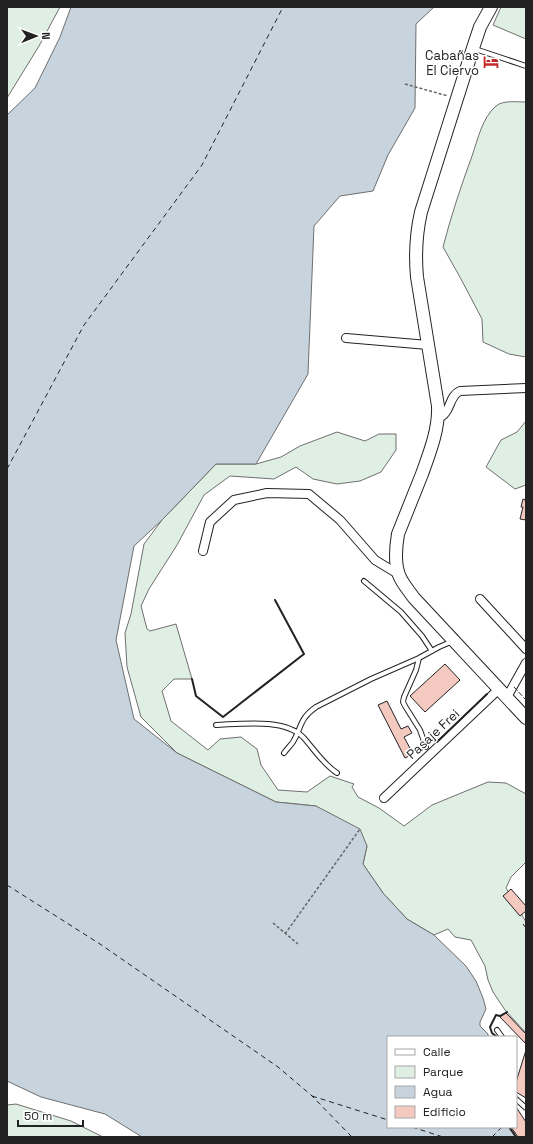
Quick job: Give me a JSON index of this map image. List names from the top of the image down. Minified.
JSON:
{"streets":{"street":["Pasaje Frei"]},"places":{"hotel":["Cabañas El Ciervo"]},"legend":["Calle","Parque","Agua","Edificio"],"scale_bar":"50 m","north":"right"}
